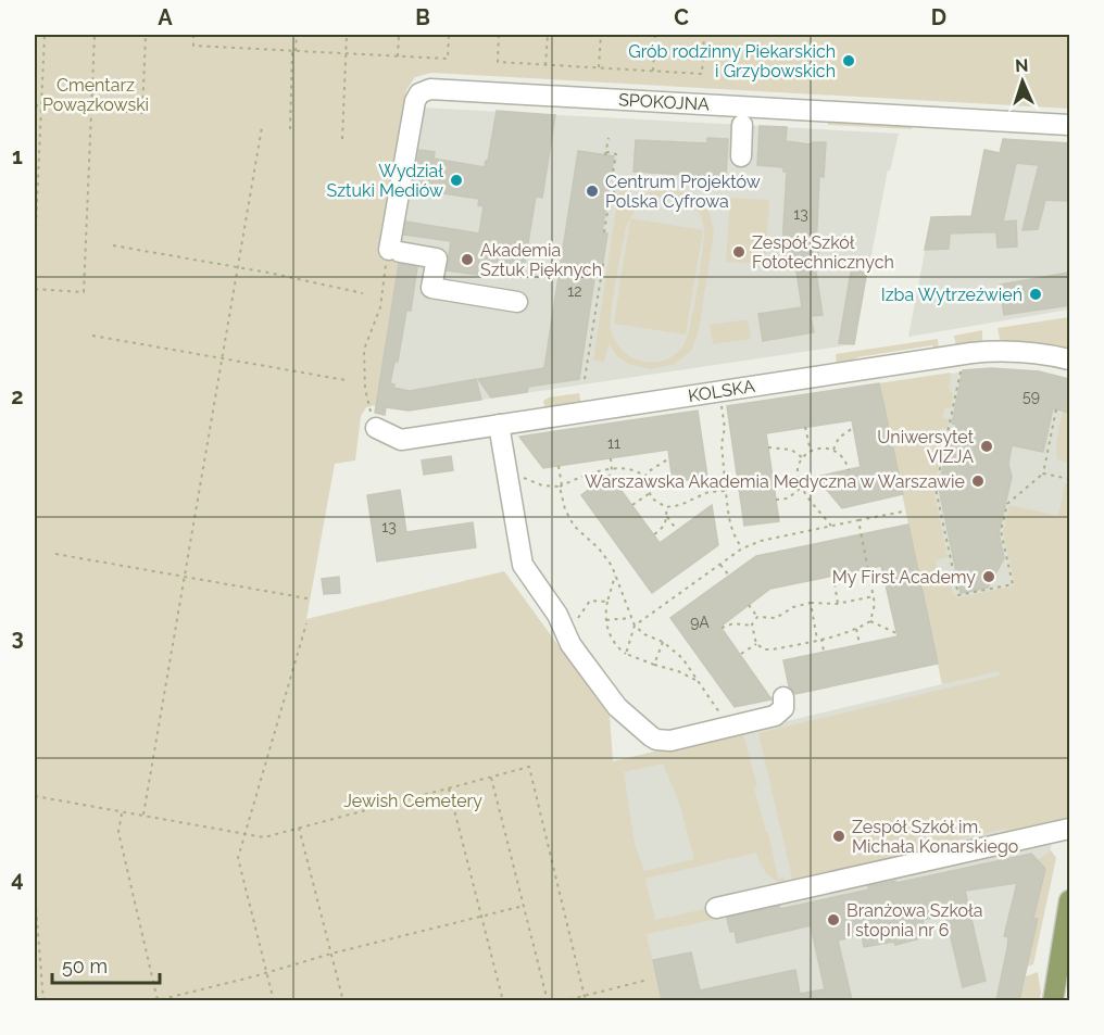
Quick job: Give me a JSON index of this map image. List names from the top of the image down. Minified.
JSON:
{"streets":{"street":["SPOKOJNA","KOLSKA"]},"parks":["Cmentarz Powązkowski","Jewish Cemetery"],"places":["Grób rodzinny Piekarskich i Grzybowskich","Wydział Sztuki Mediów","Centrum Projektów Polska Cyfrowa","Zespół Szkół Fototechnicznych","Akademia Sztuk Pięknych","Izba Wytrzeźwień","Uniwersytet VIZJA","Warszawska Akademia Medyczna w Warszawie","My First Academy","Zespół Szkół im. Michała Konarskiego","Branżowa Szkoła I stopnia nr 6"],"house_numbers":["13","12","59","11","13","9A"],"scale_bar":"50 m","north":"top","grid":{"columns":["A","B","C","D"],"rows":["1","2","3","4"]}}
